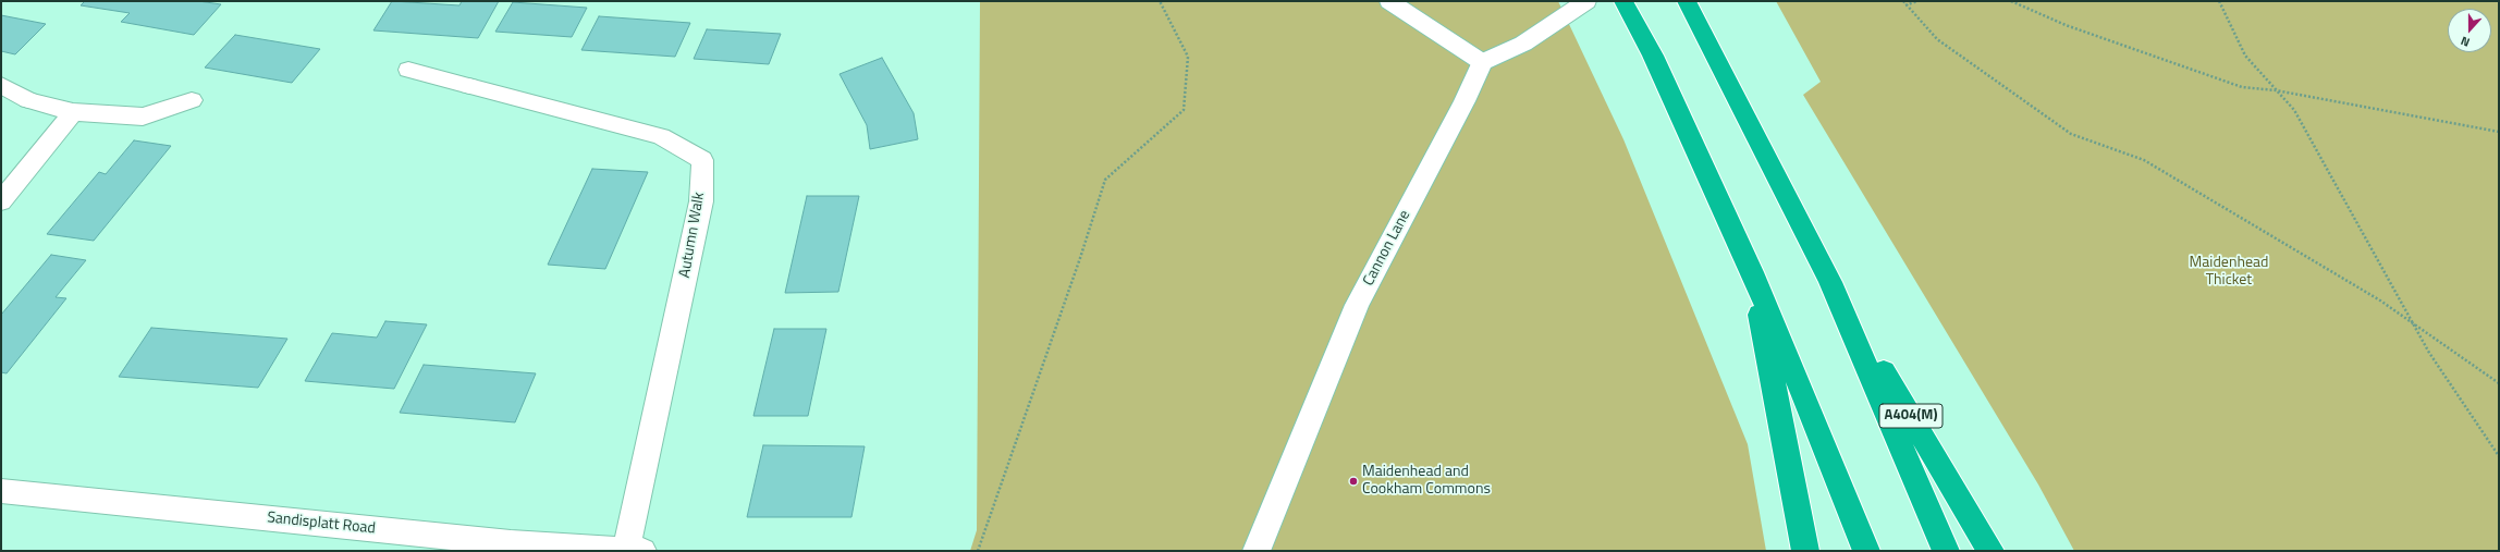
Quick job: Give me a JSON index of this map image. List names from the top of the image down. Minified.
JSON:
{"streets":{"highway":["A404(M)"],"street":["Autumn Walk","Cannon Lane","Sandisplatt Road"]},"crossings":[["Autumn Walk","Sandisplatt Road"]],"parks":["Maidenhead Thicket"],"places":["Maidenhead and Cookham Commons"],"north":"bottom"}
